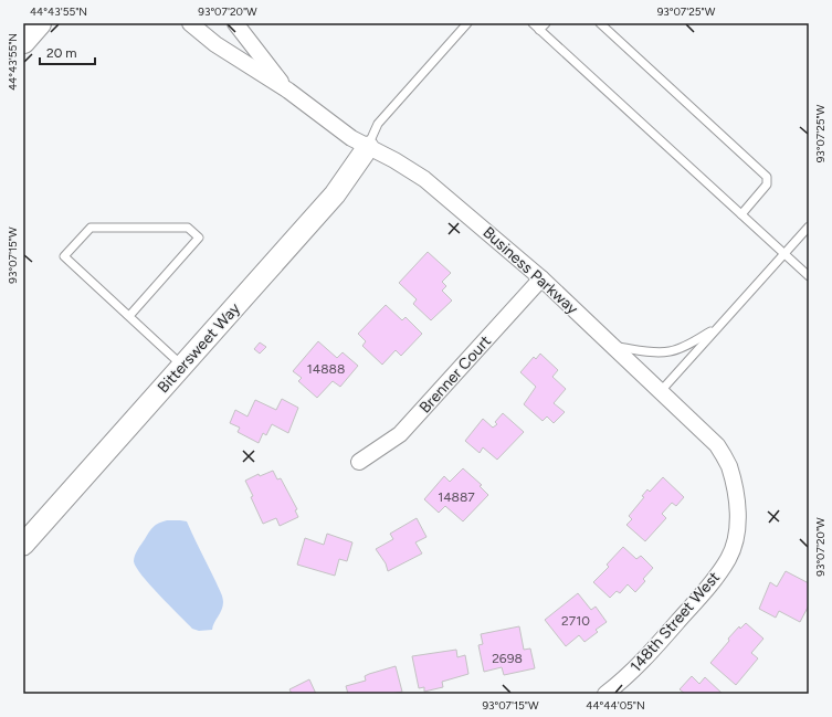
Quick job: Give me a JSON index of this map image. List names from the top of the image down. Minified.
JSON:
{"streets":{"street":["Business Parkway","Bittersweet Way","Brenner Court","148th Street West"]},"crossings":[["Business Parkway","Bittersweet Way"],["Business Parkway","Brenner Court"],["Business Parkway","148th Street West"]],"house_numbers":["14888","14887","2710","2698"],"scale_bar":"20 m","coordinates":["44°43'55\"N","93°07'20\"W","93°07'25\"W","93°07'15\"W","44°44'05\"N"]}
